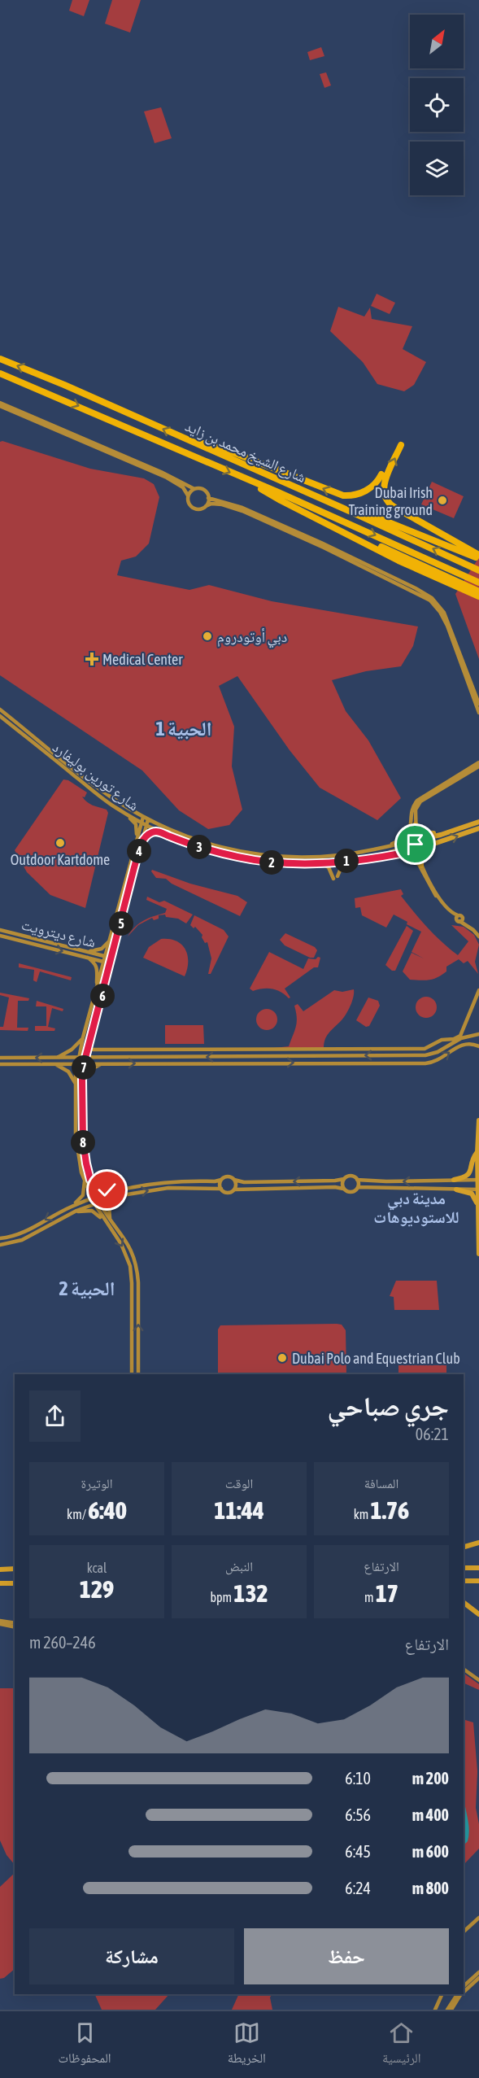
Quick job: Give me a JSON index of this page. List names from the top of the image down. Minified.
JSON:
{"streets":{"highway":["شارع الشيخ محمد بن زايد"],"street":["شارع تورين بوليفارد","شارع ديترويت"]},"districts":["الحبية 1","مدينة دبي للاستوديوهات","الحبية 2"],"places":{"other":["Dubai Irish Training ground","دبي أوتودروم","Outdoor Kartdome","Dubai Polo and Equestrian Club"],"health":["Medical Center"]},"north":"top right","page":{"pins":["3","4","1","2","5","6","7","8"],"heading":["جري صباحي","06:21"],"stats":[["المسافة","1.76 km"],["الوقت","11:44"],["الوتيرة","6:40 /km"],["الارتفاع","17 m"],["النبض","132 bpm"],["kcal","129"]],"chart":["الارتفاع","246–260 m"],"list":[{"name":"200 m","note":"6:10"},{"name":"400 m","note":"6:56"},{"name":"600 m","note":"6:45"},{"name":"800 m","note":"6:24"}],"buttons":["حفظ","مشاركة"],"tabs":["الرئيسية","الخريطة","المحفوظات"]}}
